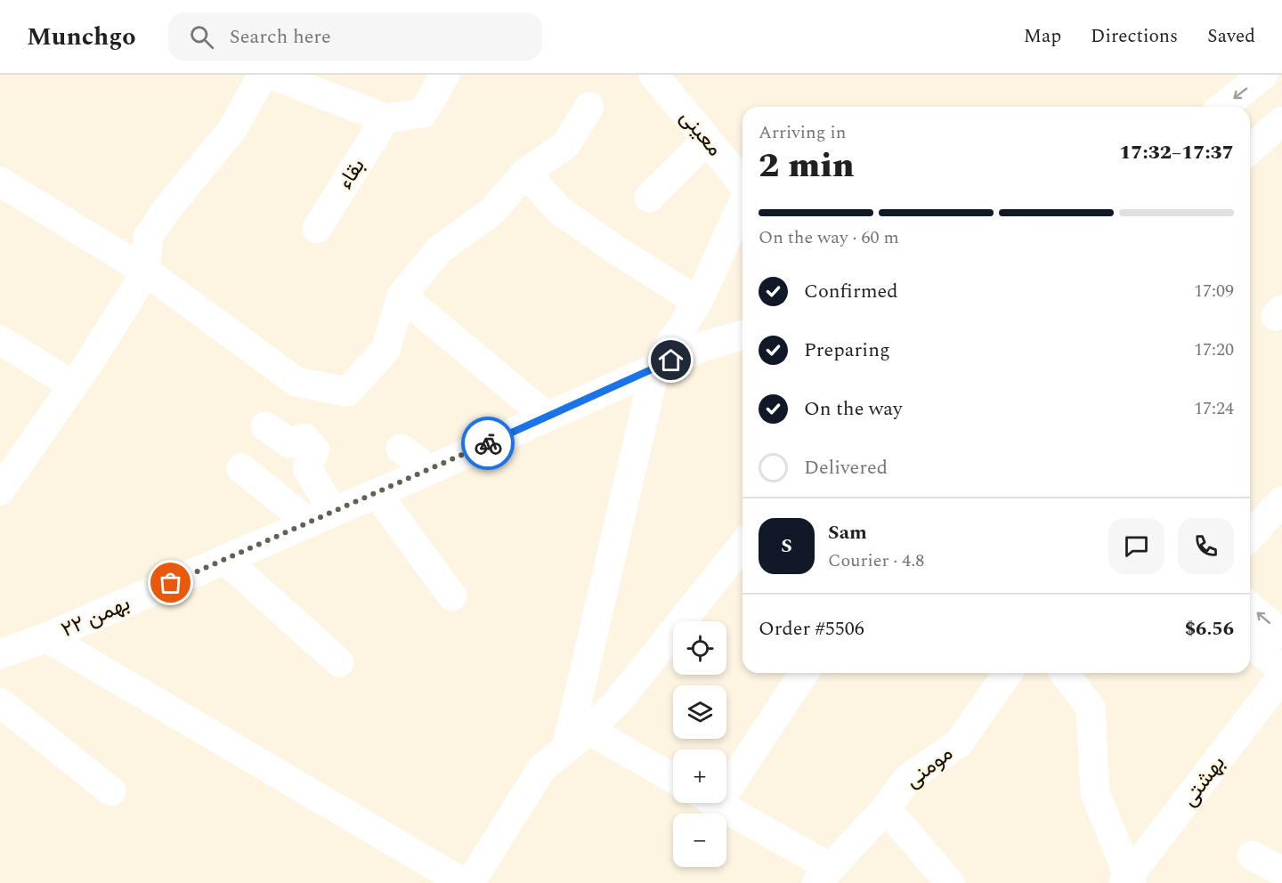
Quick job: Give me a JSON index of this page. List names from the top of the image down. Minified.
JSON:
{"streets":{"street":["معینی","بقاء","۲۲ بهمن","مومنی","بهشتی"]},"page":{"header":"Munchgo","search":"Search here","nav":["Map","Directions","Saved"],"heading":["2 min","Arriving in","17:32–17:37"],"panel":["Sam","Courier · 4.8","Order #5506","$6.56"],"bar":"On the way · 60 m","list":[["Confirmed","17:09"],["Preparing","17:20"],["On the way","17:24"],"Delivered"],"round":"S","map_buttons":["+","−"]}}
